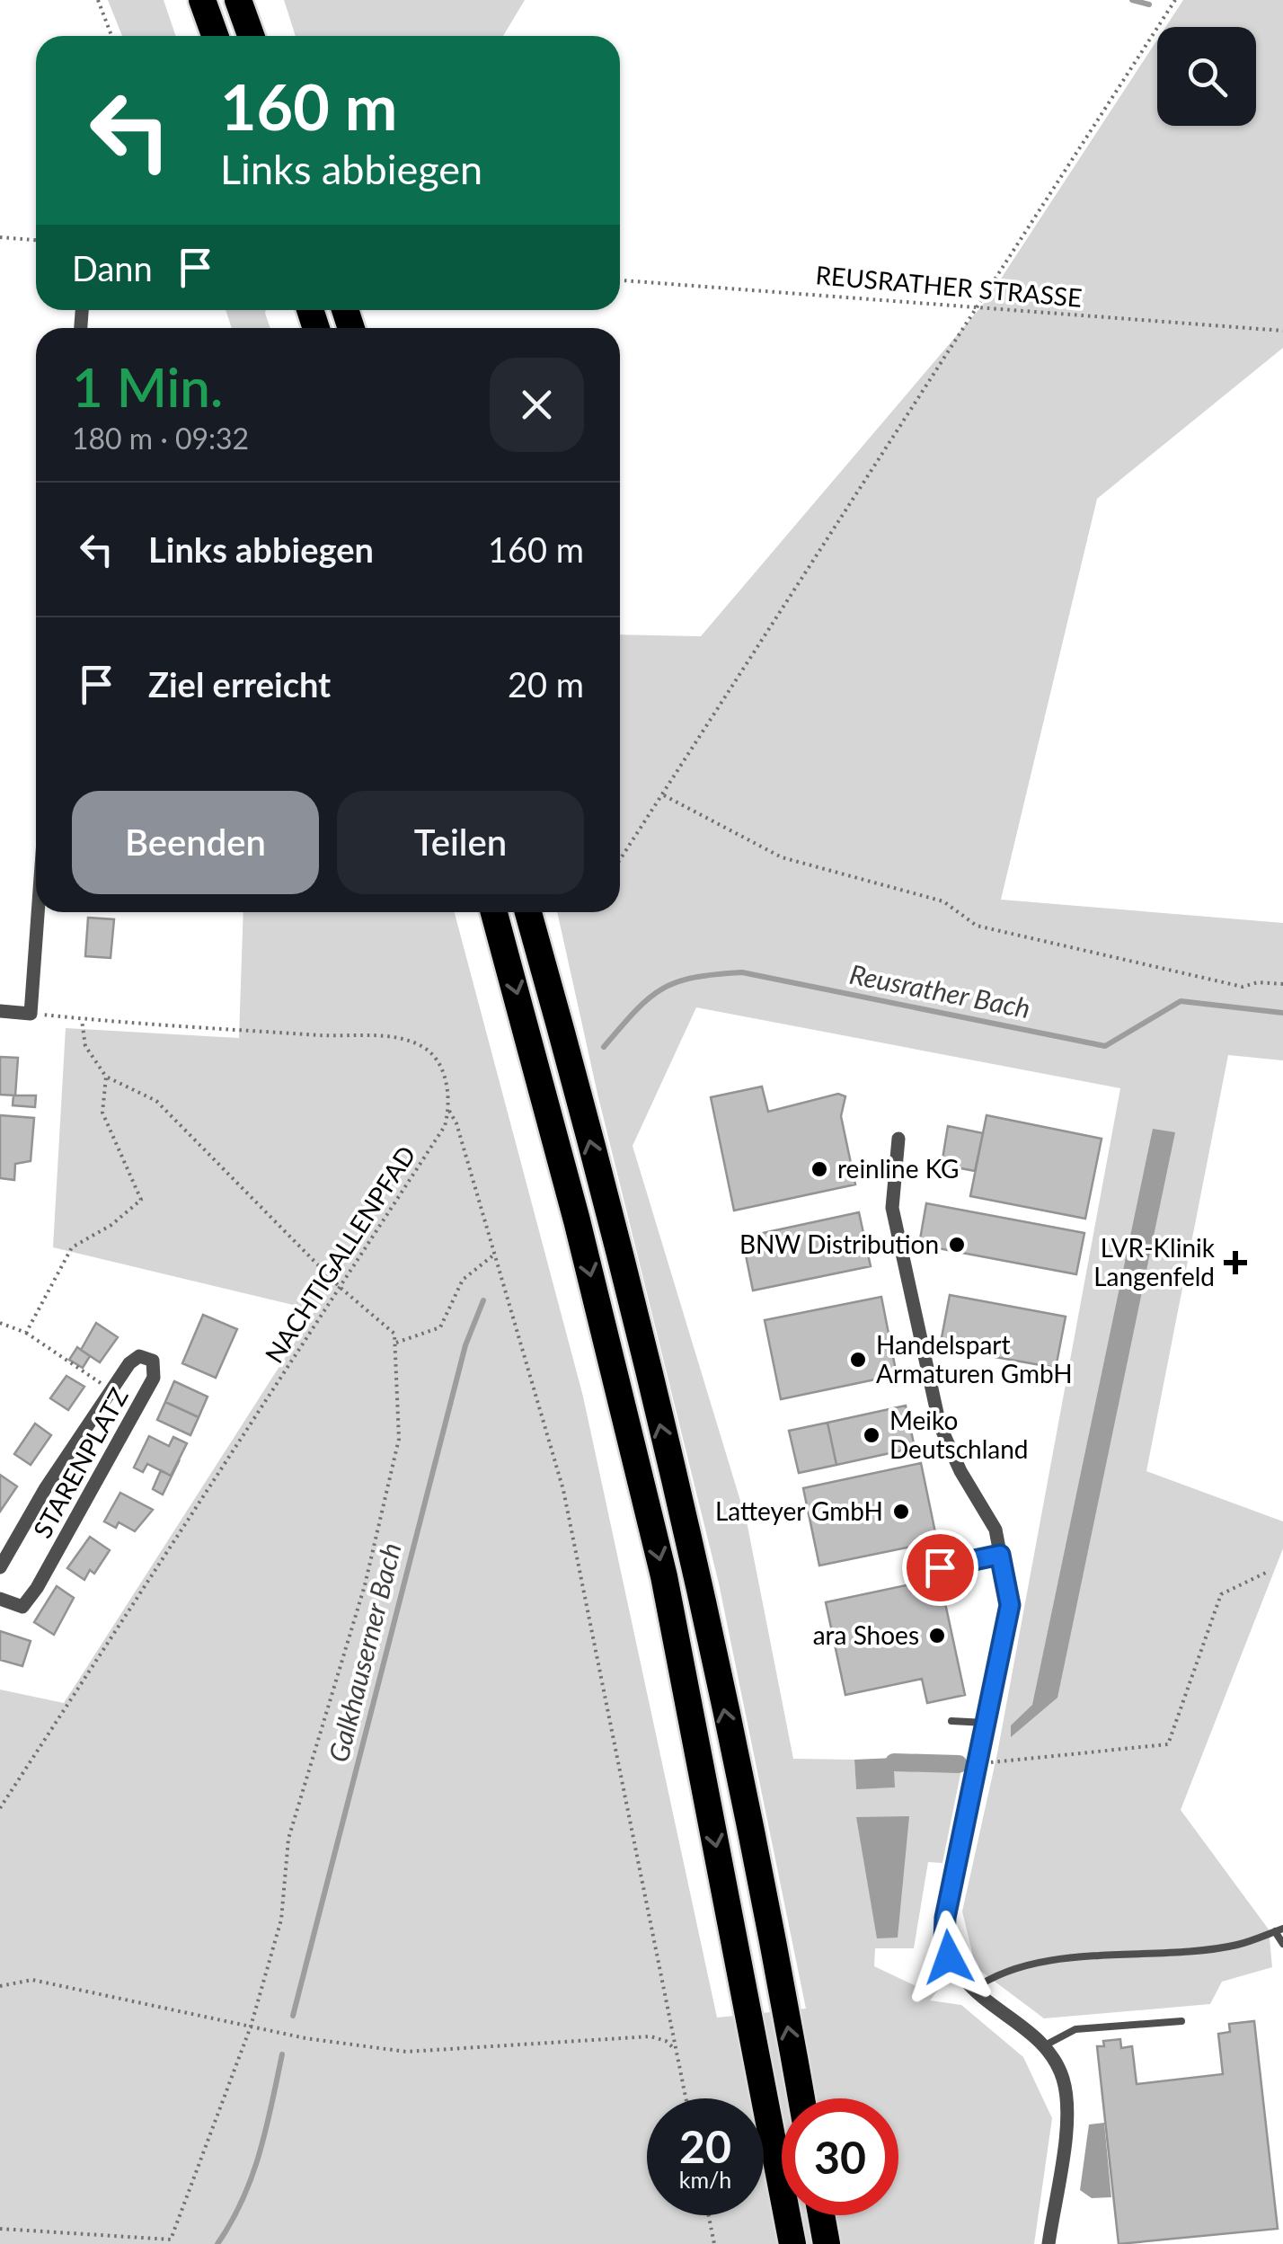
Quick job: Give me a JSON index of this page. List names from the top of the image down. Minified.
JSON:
{"streets":{"street":["STARENPLATZ"],"path":["REUSRATHER STRASSE","NACHTIGALLENPFAD"]},"water":["Reusrather Bach","Galkhauserner Bach"],"places":{"other":["reinline KG","BNW Distribution","Handelspart Armaturen GmbH","Meiko Deutschland","Latteyer GmbH","ara Shoes"],"health":["LVR-Klinik Langenfeld"]},"page":{"turn":["160 m","Links abbiegen"],"then":"Dann","heading":["1 Min.","180 m · 09:32"],"list":[{"name":"Links abbiegen","value":"160 m"},{"name":"Ziel erreicht","value":"20 m"}],"buttons":["Beenden","Teilen"],"speed":"20 km/h","limit":"30"}}
